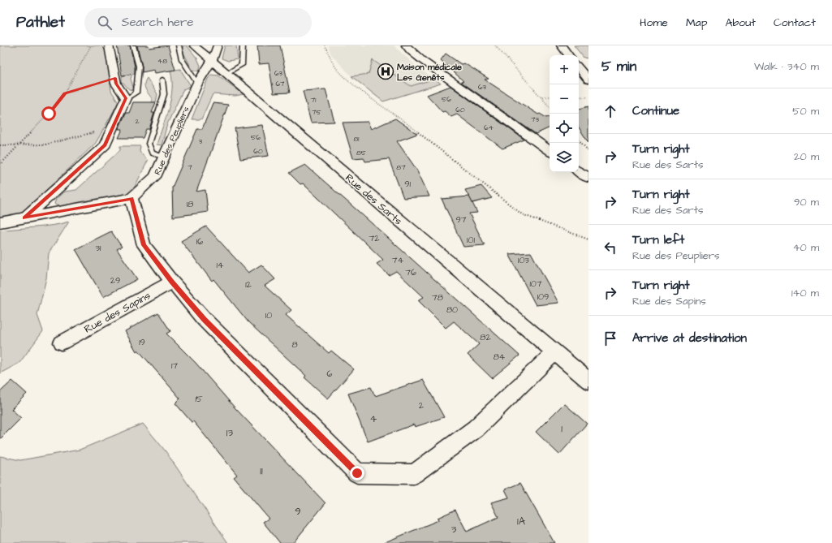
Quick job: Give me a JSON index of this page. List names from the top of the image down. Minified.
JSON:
{"streets":{"street":["Rue des Peupliers","Rue des Sarts","Rue des Sapins"]},"crossings":[["Rue des Peupliers","Rue des Sarts"]],"places":{"hospital":["Maison médicale Les Genêts"]},"house_numbers":["48","63","67","63","56","71","60","75","73","2","64","56","81","3","60","85","7","87","91","18","97","72","101","16","31","74","103","14","76","29","107","12","109","78","80","10","82","19","8","84","17","6","15","2","4","1","13","11","9","1A","3"],"page":{"header":"Pathlet","search":"Search here","nav":["Home","Map","About","Contact"],"heading":["5 min","Walk · 340 m"],"map_buttons":["+","−"],"list":[["Continue","50 m"],["Turn right","Rue des Sarts","20 m"],["Turn right","Rue des Sarts","90 m"],["Turn left","Rue des Peupliers","40 m"],["Turn right","Rue des Sapins","140 m"],"Arrive at destination"]}}
